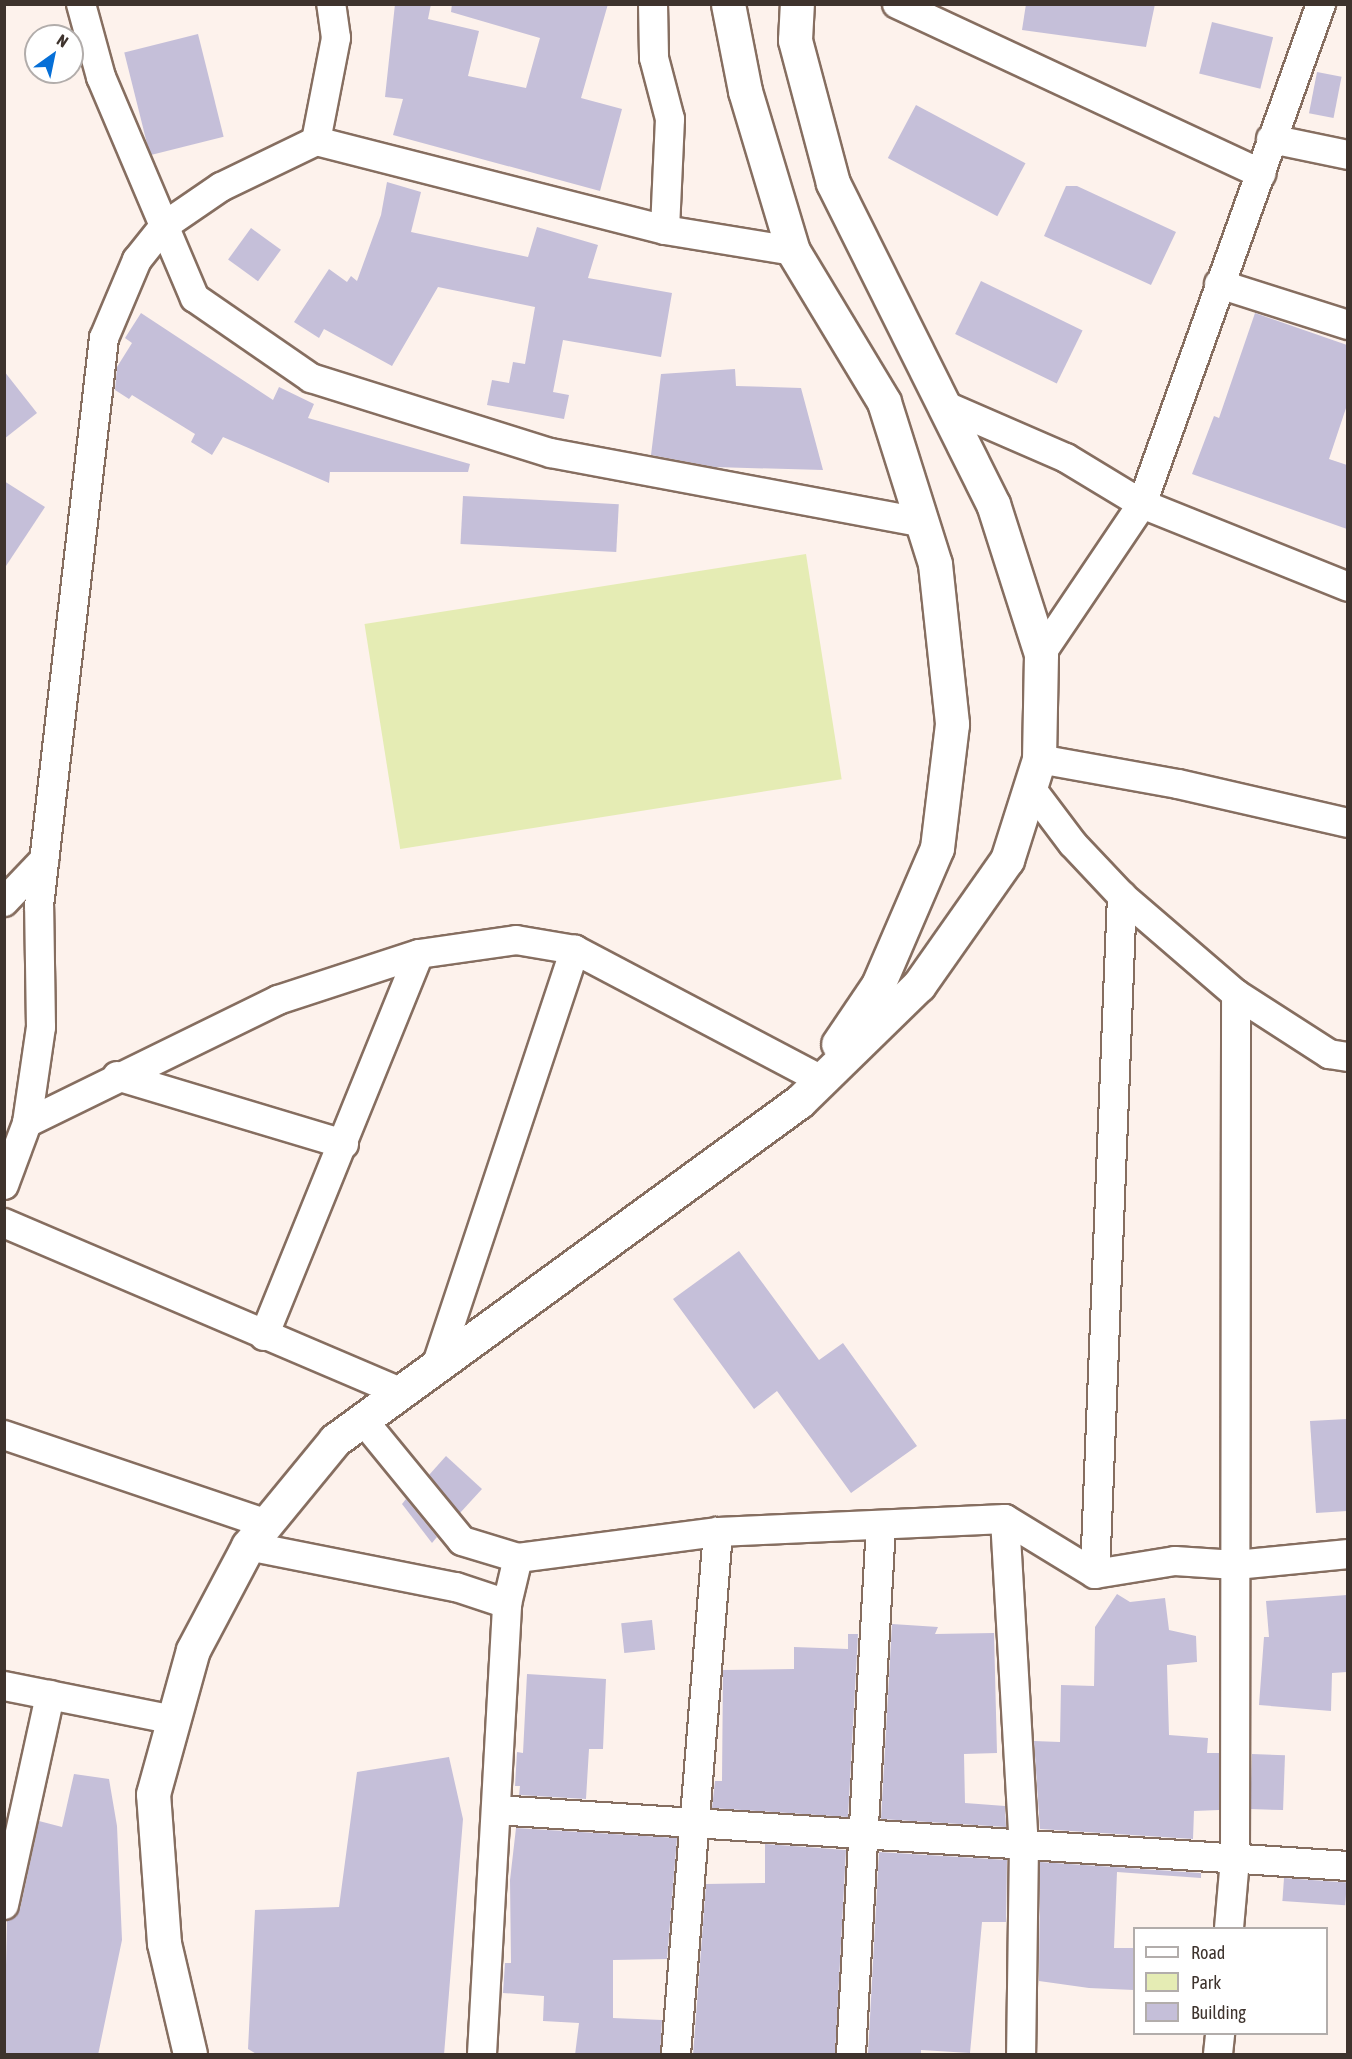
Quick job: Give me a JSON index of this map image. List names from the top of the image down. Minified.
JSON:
{"legend":["Road","Park","Building"],"north":"top right"}
